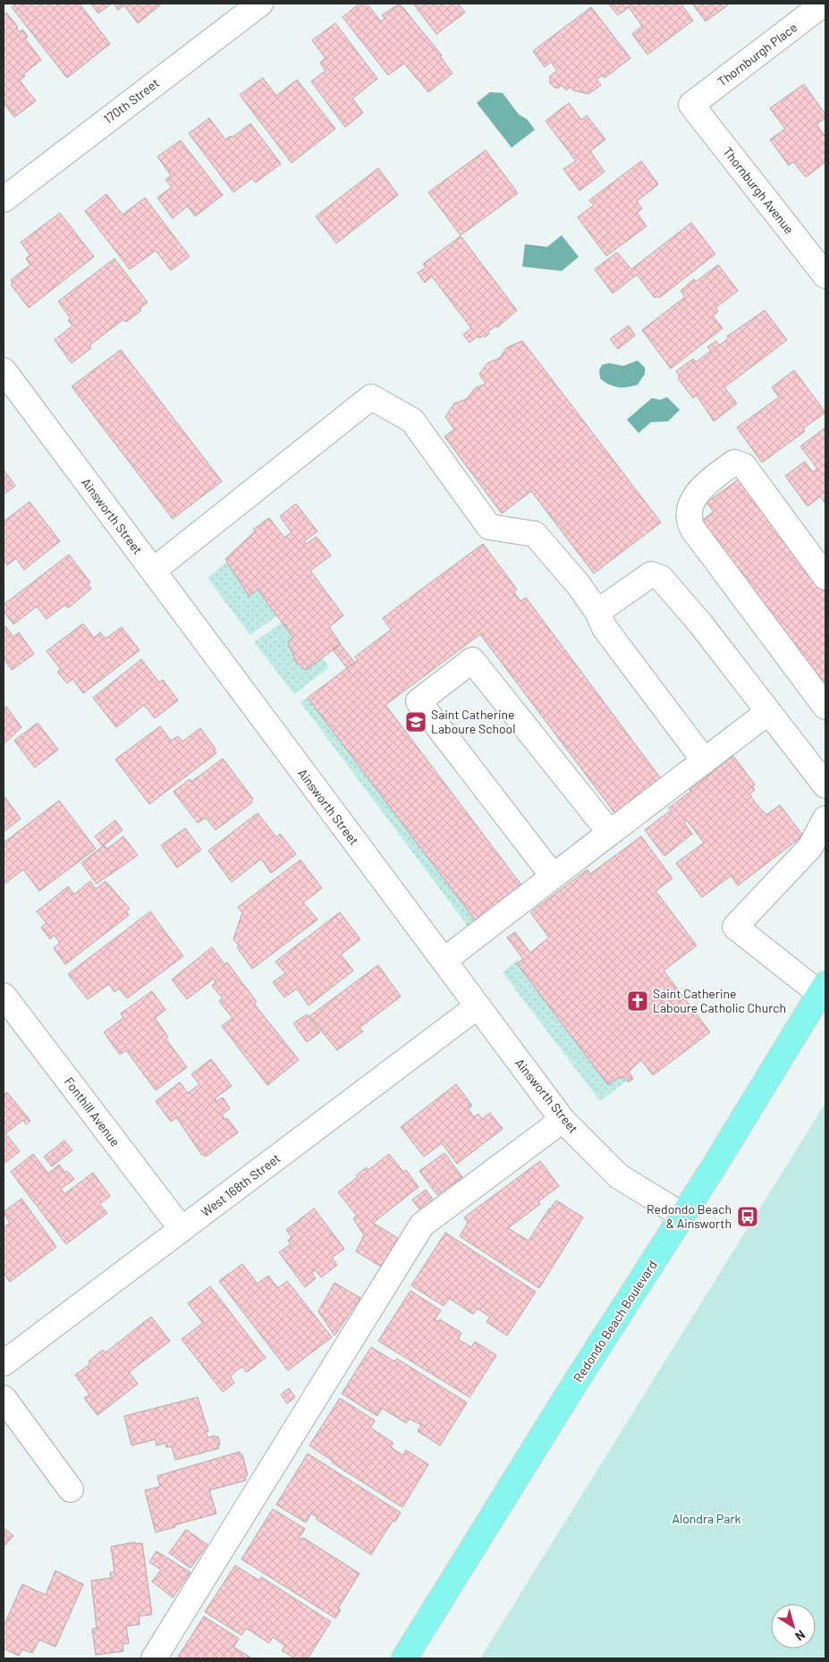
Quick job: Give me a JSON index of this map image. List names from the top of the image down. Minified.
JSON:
{"streets":{"main road":["Redondo Beach Boulevard"],"street":["Thornburgh Place","170th Street","Thornburgh Avenue","Ainsworth Street","Fonthill Avenue","West 168th Street"]},"crossings":[["Thornburgh Place","Thornburgh Avenue"],["Ainsworth Street","West 168th Street"],["Ainsworth Street","Redondo Beach Boulevard"],["Fonthill Avenue","West 168th Street"]],"parks":["Alondra Park"],"places":{"school or university":["Saint Catherine Laboure School"],"church":["Saint Catherine Laboure Catholic Church"],"bus stop":["Redondo Beach & Ainsworth"]},"north":"bottom right"}
